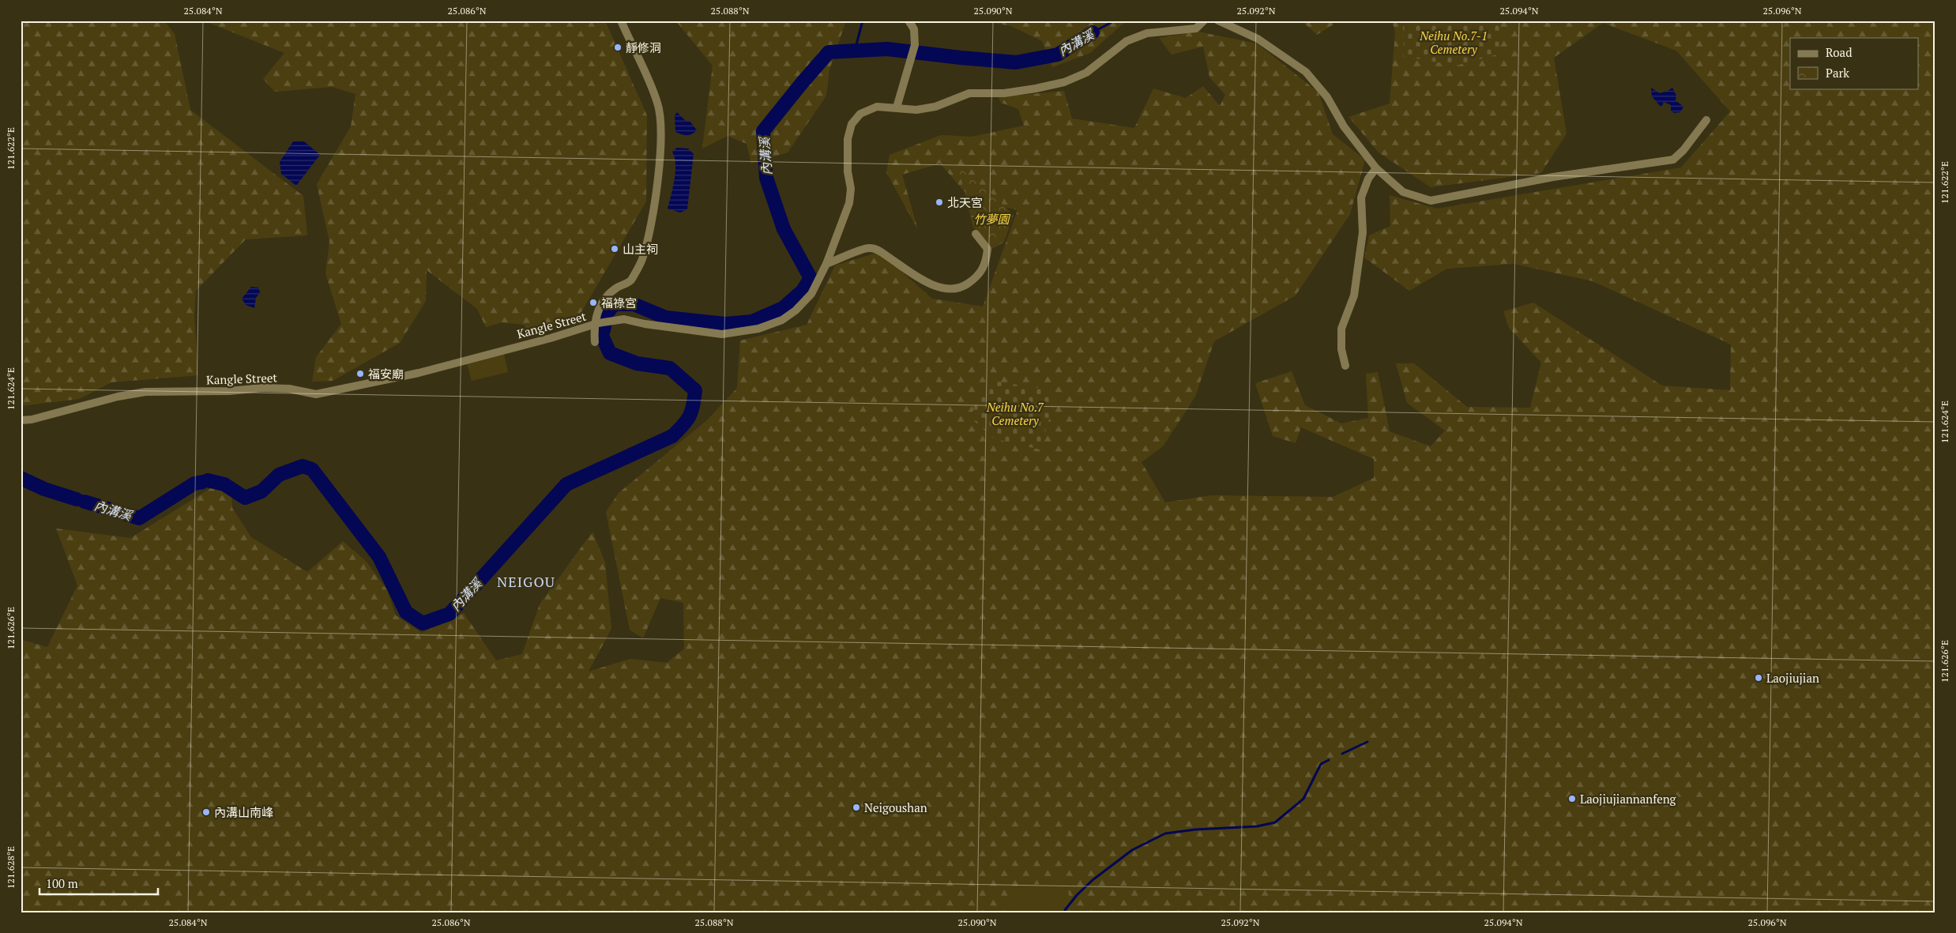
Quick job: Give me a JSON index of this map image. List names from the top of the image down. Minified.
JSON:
{"streets":{"street":["Kangle Street"]},"districts":["NEIGOU"],"water":["內溝溪"],"parks":["Neihu No.7-1 Cemetery","竹夢園","Neihu No.7 Cemetery"],"places":["靜修洞","北天宮","山主祠","福祿宮","福安廟","Laojiujian","Laojiujiannanfeng","Neigoushan","內溝山南峰"],"legend":["Road","Park"],"scale_bar":"100 m","coordinates":["25.084°N","25.086°N","25.088°N","25.090°N","25.092°N","25.094°N","25.096°N","121.622°E","121.624°E","121.626°E","121.628°E"]}
